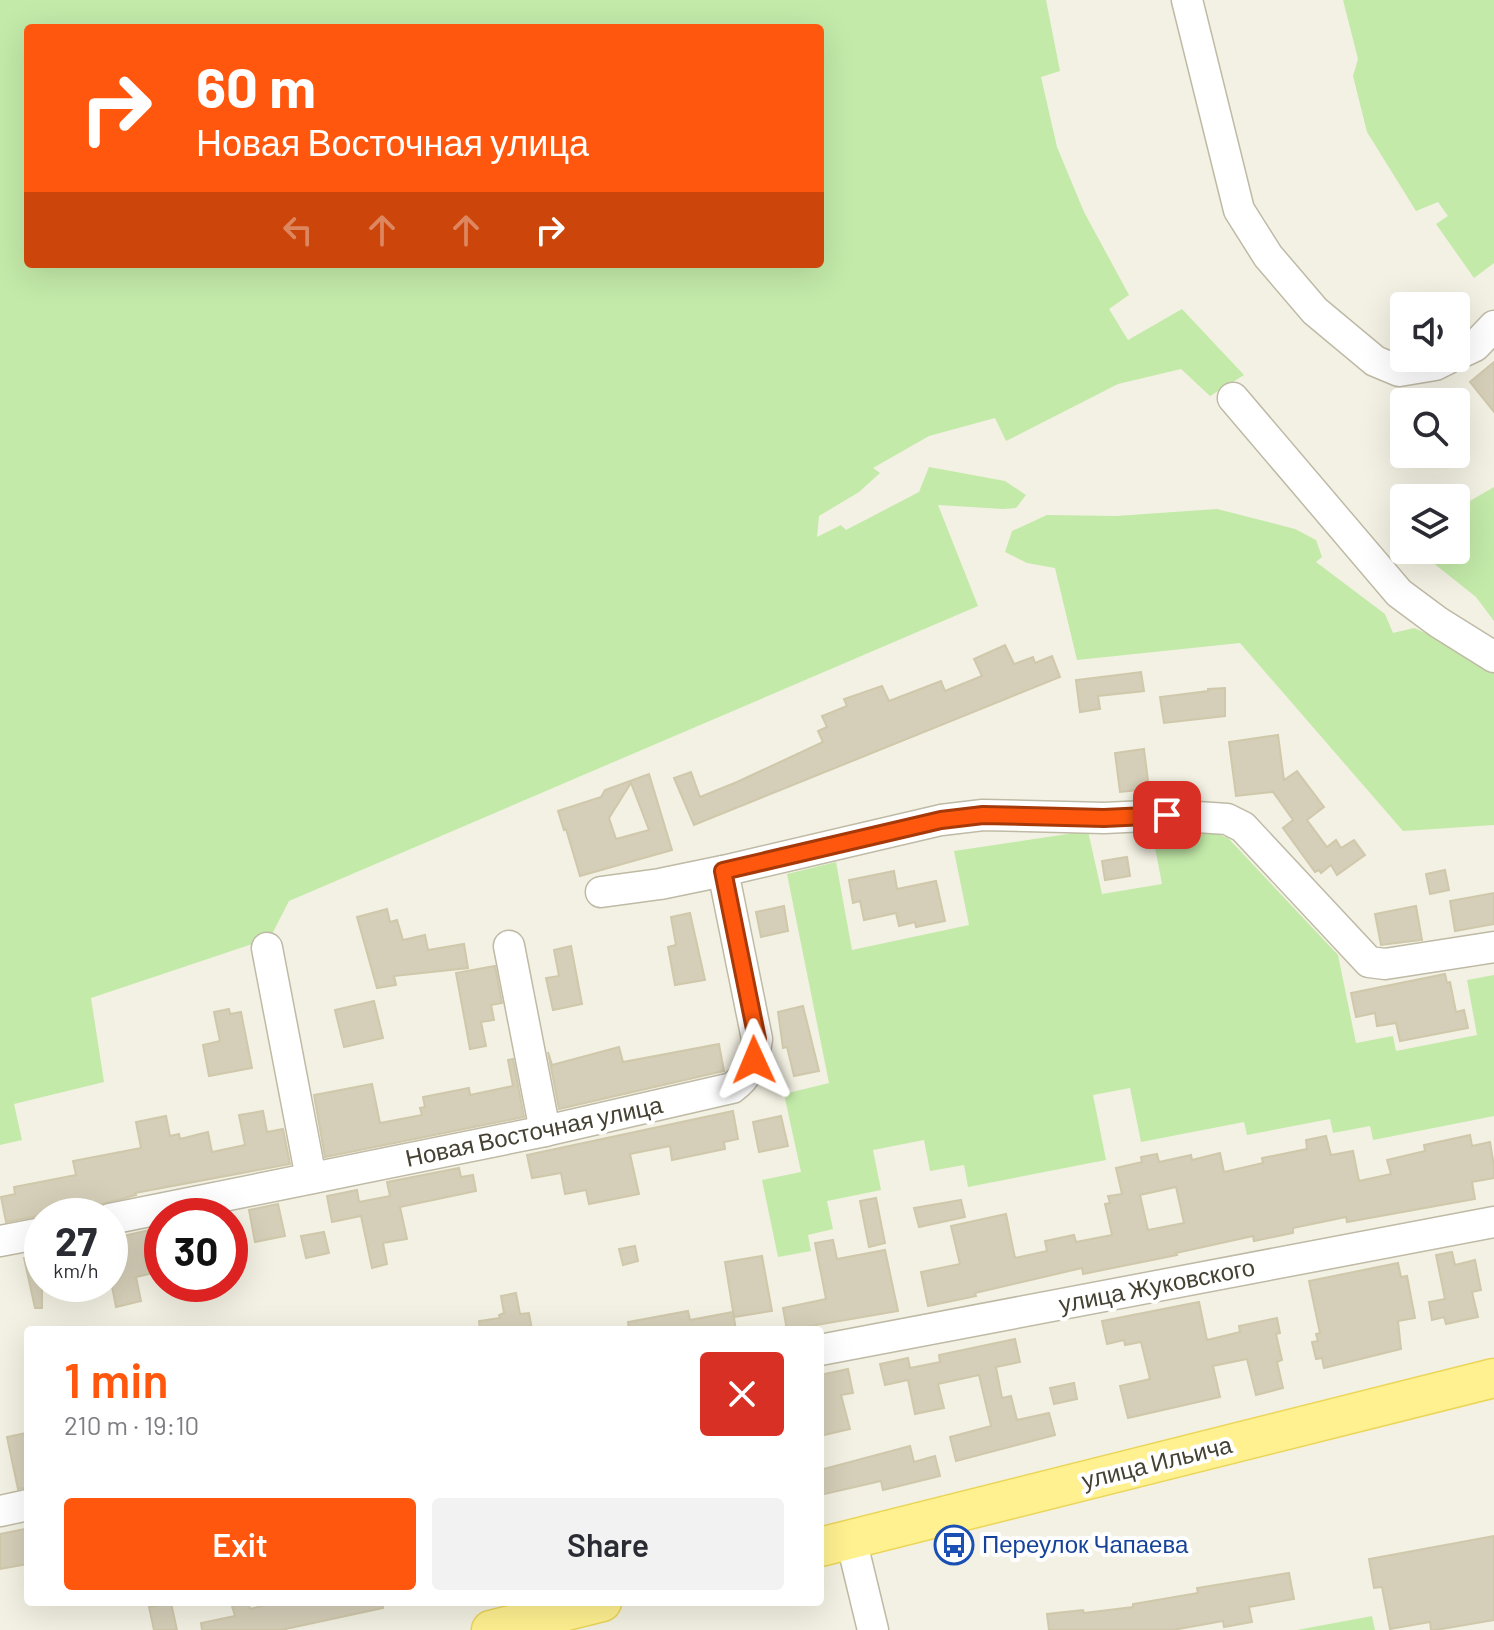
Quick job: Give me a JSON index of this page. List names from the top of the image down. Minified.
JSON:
{"streets":{"main road":["улица Ильича"],"street":["Новая Восточная улица","улица Жуковского"]},"places":{"bus stop":["Переулок Чапаева"]},"page":{"turn":["60 m","Новая Восточная улица"],"speed":"27 km/h","limit":"30","heading":["1 min","210 m · 19:10"],"buttons":["Exit","Share"]}}
